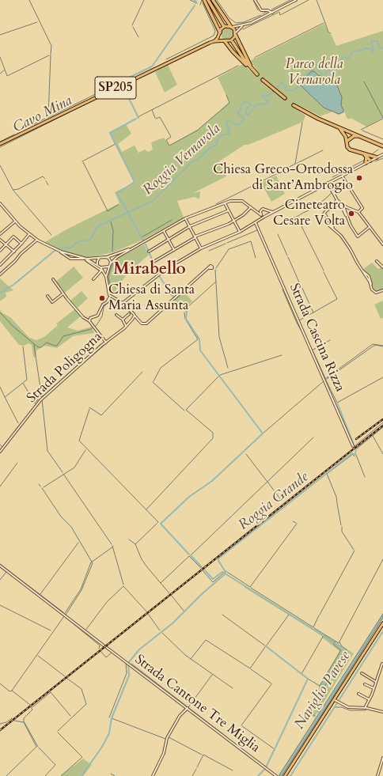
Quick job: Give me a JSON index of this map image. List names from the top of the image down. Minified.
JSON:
{"streets":{"main road":["SP205"],"street":["Strada Cascina Rizza","Strada Poligogna","Strada Cantone Tre Miglia"]},"districts":["Mirabello"],"water":["Cavo Mina","Roggia Vernavola","Roggia Grande","Naviglio Pavese"],"parks":["Parco della Vernavola"],"places":["Chiesa Greco-Ortodossa di Sant’Ambrogio","Cineteatro Cesare Volta","Chiesa di Santa Maria Assunta"]}
